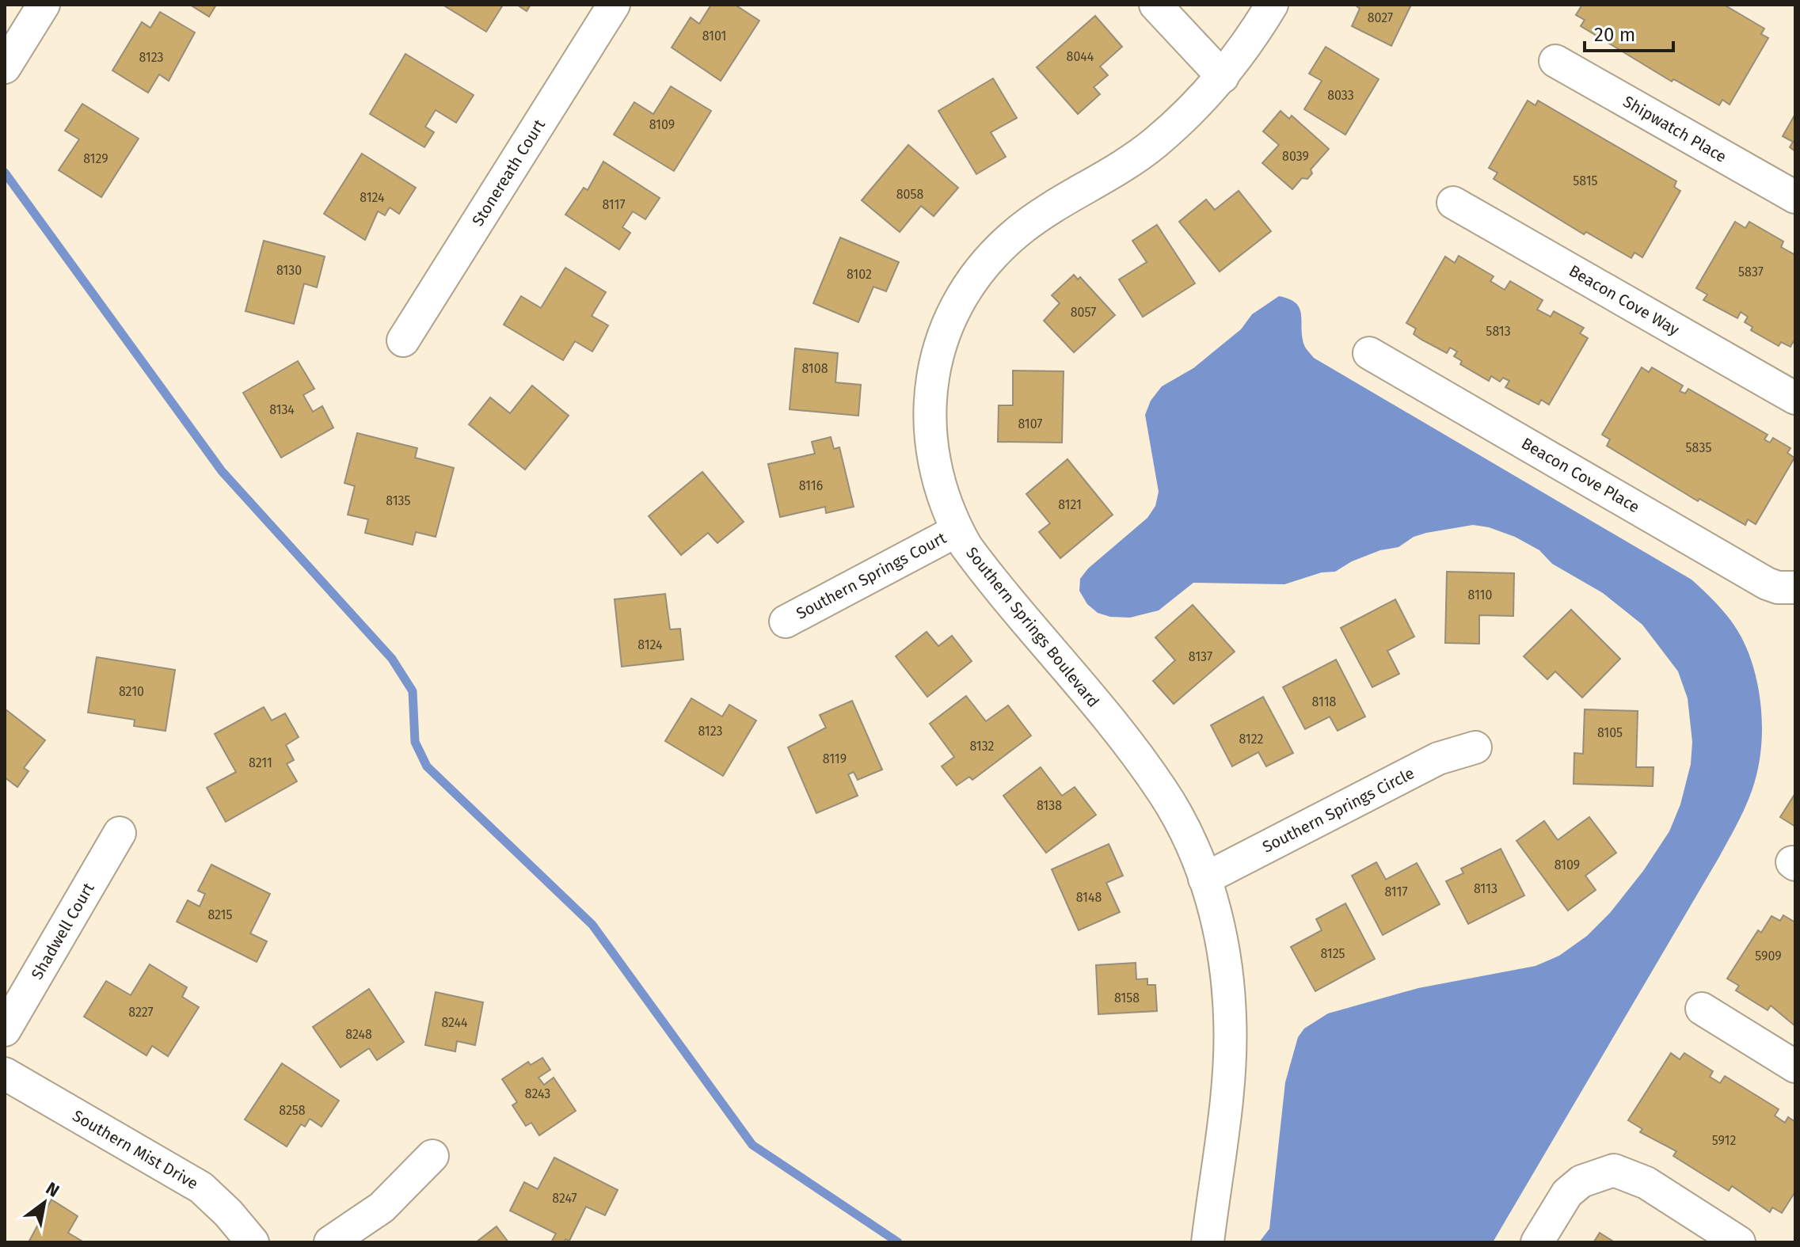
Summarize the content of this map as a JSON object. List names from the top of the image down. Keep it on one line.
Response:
{"streets":{"street":["Shipwatch Place","Stonereath Court","Beacon Cove Way","Beacon Cove Place","Southern Springs Court","Southern Springs Boulevard","Southern Springs Circle","Shadwell Court","Southern Mist Drive"]},"crossings":[["Southern Springs Court","Southern Springs Boulevard"],["Southern Springs Boulevard","Southern Springs Circle"]],"house_numbers":["8027","8101","8044","8123","8033","8109","8039","8129","5815","8058","8124","8117","8130","5837","8102","8057","5813","8108","8134","8107","5835","8116","8135","8121","8110","8124","8137","8210","8118","8123","8105","8122","8132","8119","8211","8138","8109","8113","8117","8148","8215","8125","5909","8158","8227","8244","8248","8243","8258","5912","8247"],"scale_bar":"20 m","north":"top right"}
